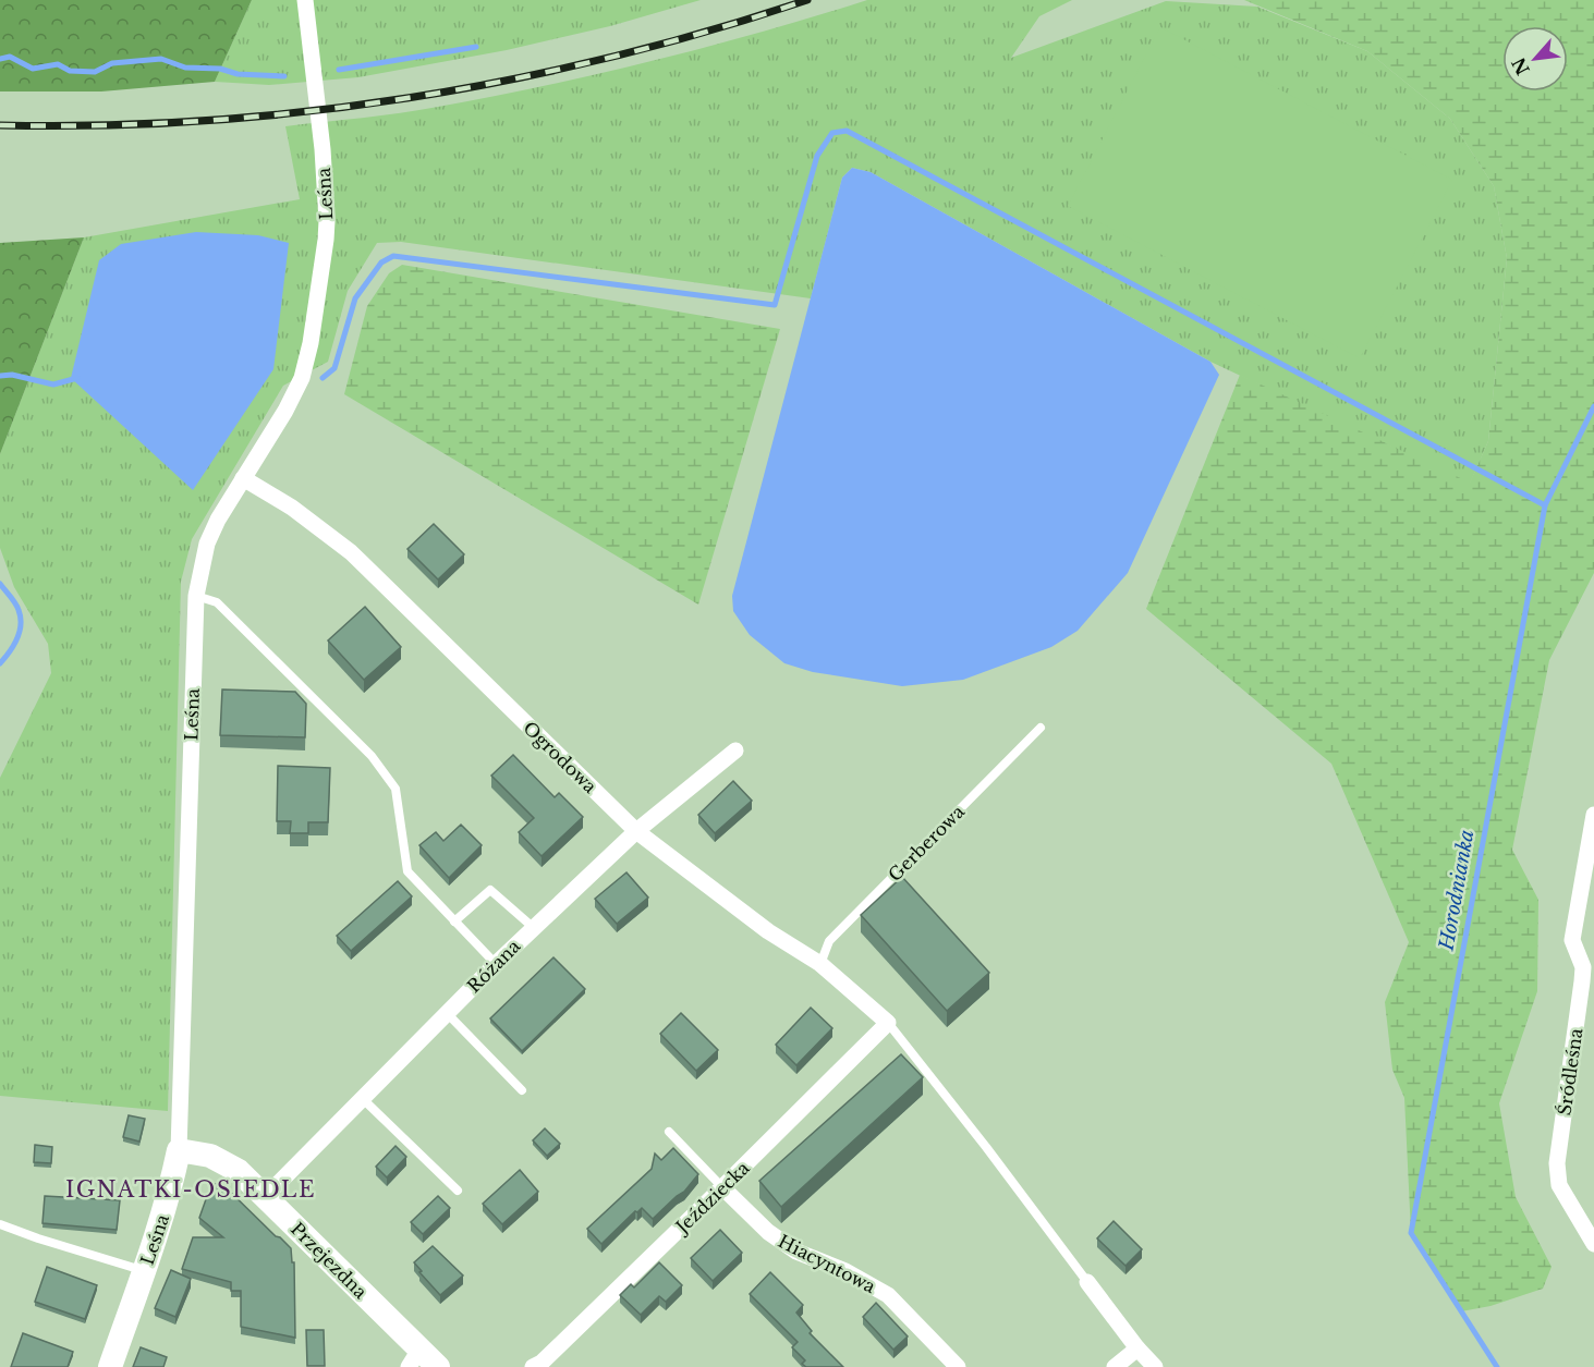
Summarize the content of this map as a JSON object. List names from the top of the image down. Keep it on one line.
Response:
{"streets":{"street":["Leśna","Ogrodowa","Różana","Śródleśna","Jeździecka","Przejezdna","Hiacyntowa"],"lane":["Gerberowa"]},"crossings":[["Leśna","Ogrodowa"],["Leśna","Przejezdna"],["Ogrodowa","Gerberowa"],["Ogrodowa","Różana"],["Ogrodowa","Jeździecka"],["Różana","Przejezdna"],["Jeździecka","Hiacyntowa"]],"districts":["IGNATKI-OSIEDLE"],"water":["Horodnianka"],"north":"bottom left"}
